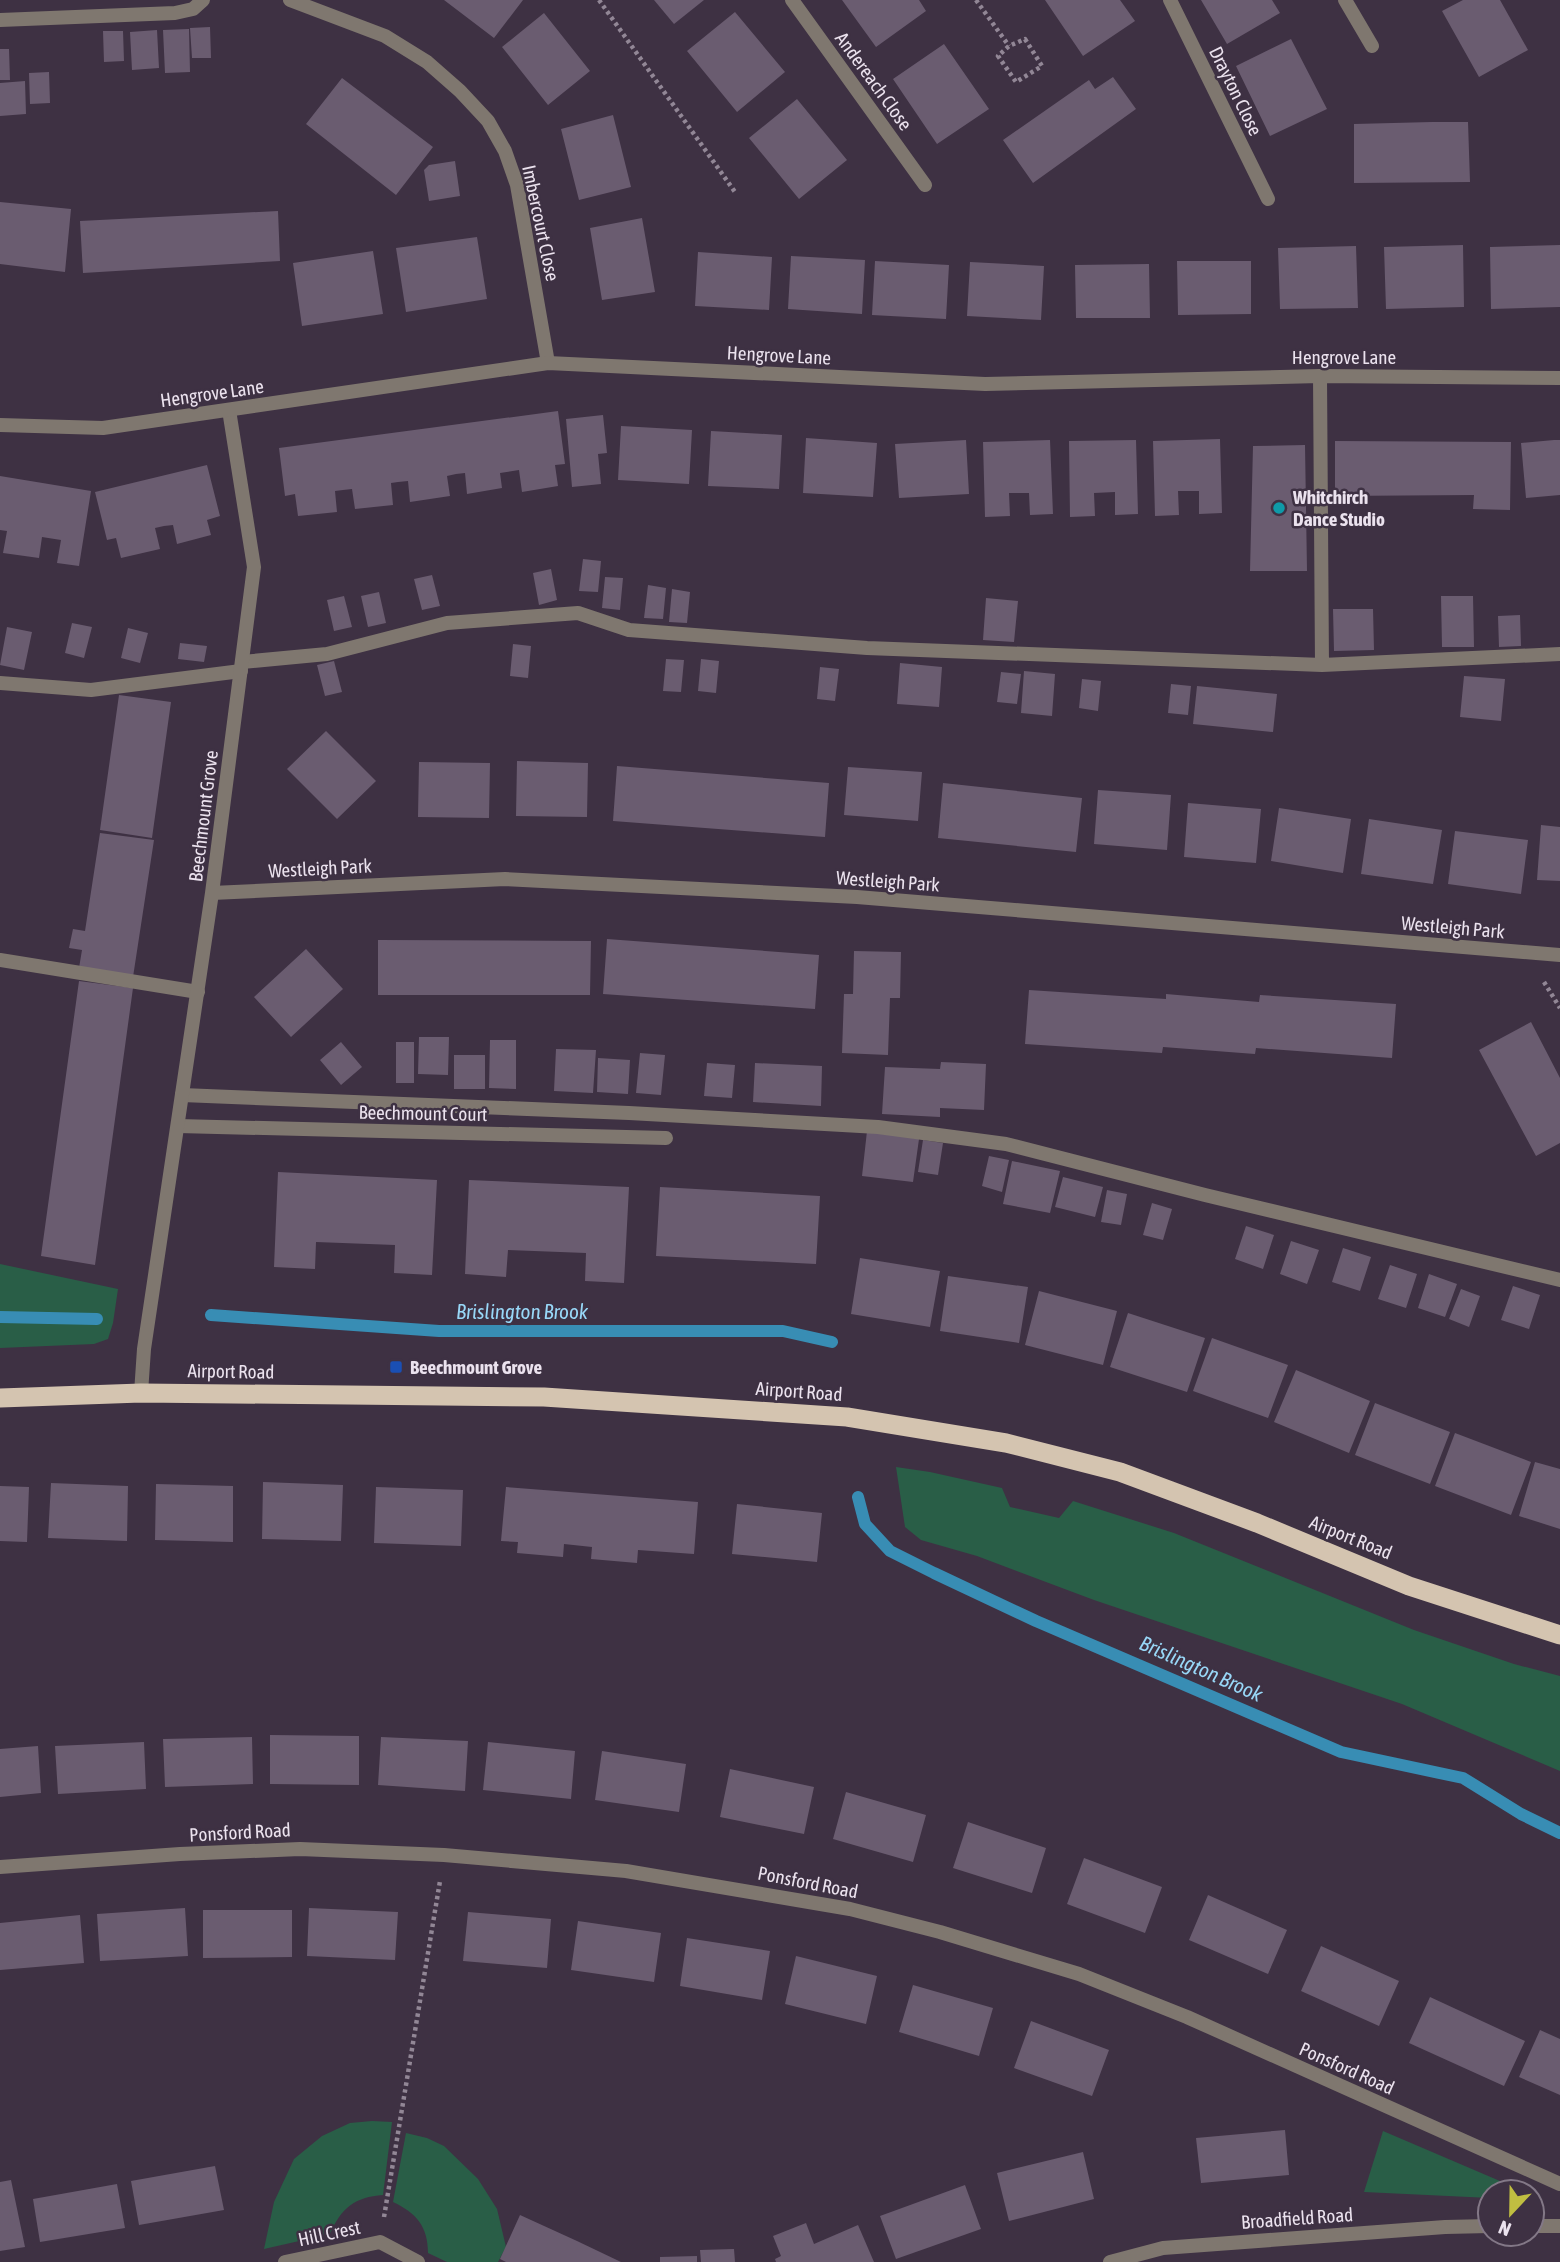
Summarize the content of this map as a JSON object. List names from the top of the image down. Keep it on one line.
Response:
{"streets":{"highway":["Airport Road"],"street":["Andereach Close","Drayton Close","Imbercourt Close","Hengrove Lane","Beechmount Grove","Westleigh Park","Beechmount Court","Ponsford Road","Broadfield Road","Hill Crest"]},"crossings":[["Imbercourt Close","Hengrove Lane"],["Hengrove Lane","Beechmount Grove"],["Beechmount Grove","Westleigh Park"],["Beechmount Grove","Beechmount Court"],["Beechmount Grove","Airport Road"]],"water":["Brislington Brook"],"places":{"other":["Whitchirch Dance Studio"],"transit":["Beechmount Grove"]},"north":"bottom"}
